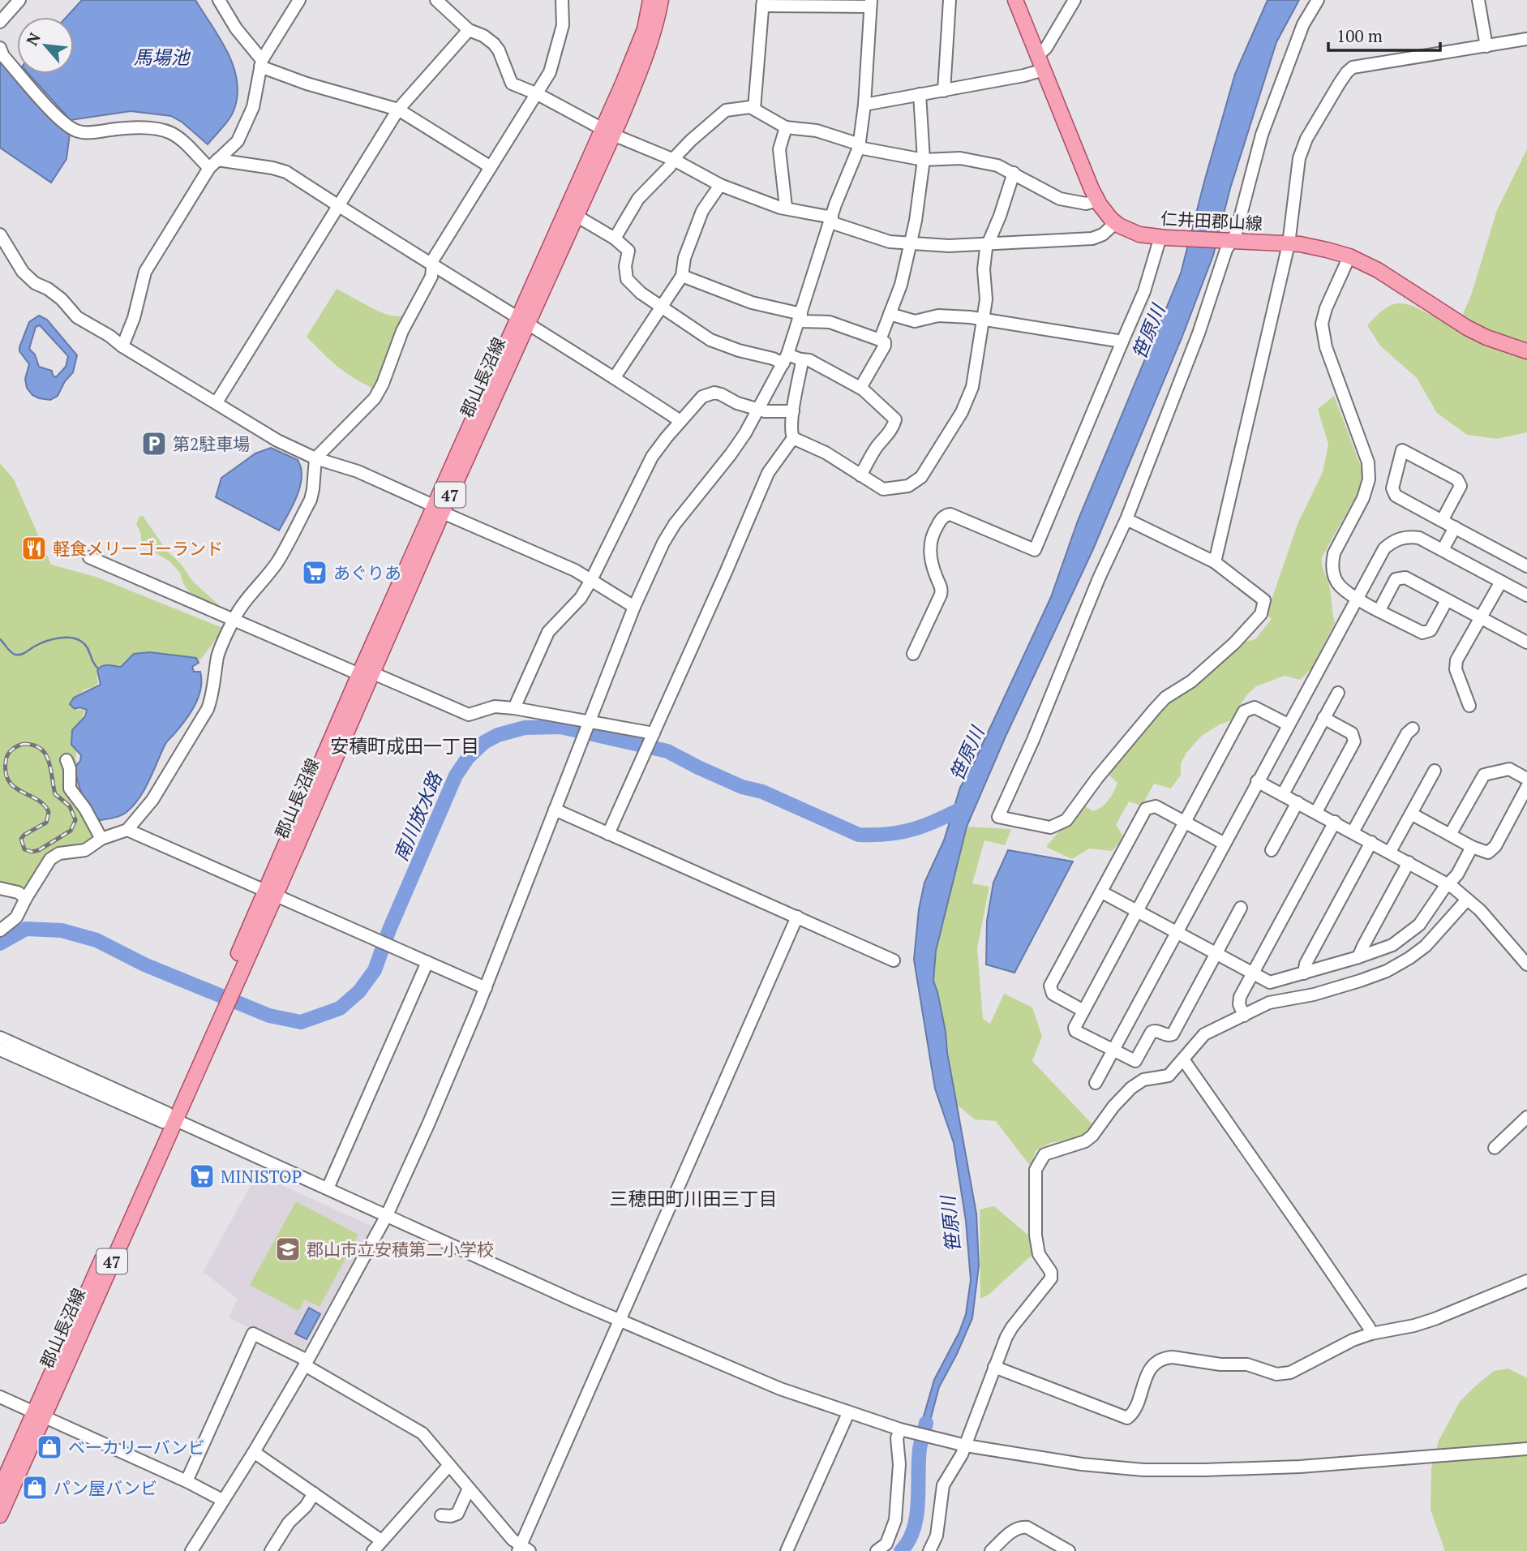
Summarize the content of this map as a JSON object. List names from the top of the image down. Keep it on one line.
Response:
{"streets":{"main road":["仁井田郡山線","郡山長沼線","47"]},"districts":["安積町成田一丁目","三穂田町川田三丁目"],"water":["馬場池","笹原川","南川放水路"],"places":{"parking":["第2駐車場"],"restaurant":["軽食メリーゴーランド"],"supermarket":["あぐりあ","MINISTOP"],"school or university":["郡山市立安積第二小学校"],"shop":["ベーカリーバンビ","パン屋バンビ"]},"scale_bar":"100 m","north":"top left"}
